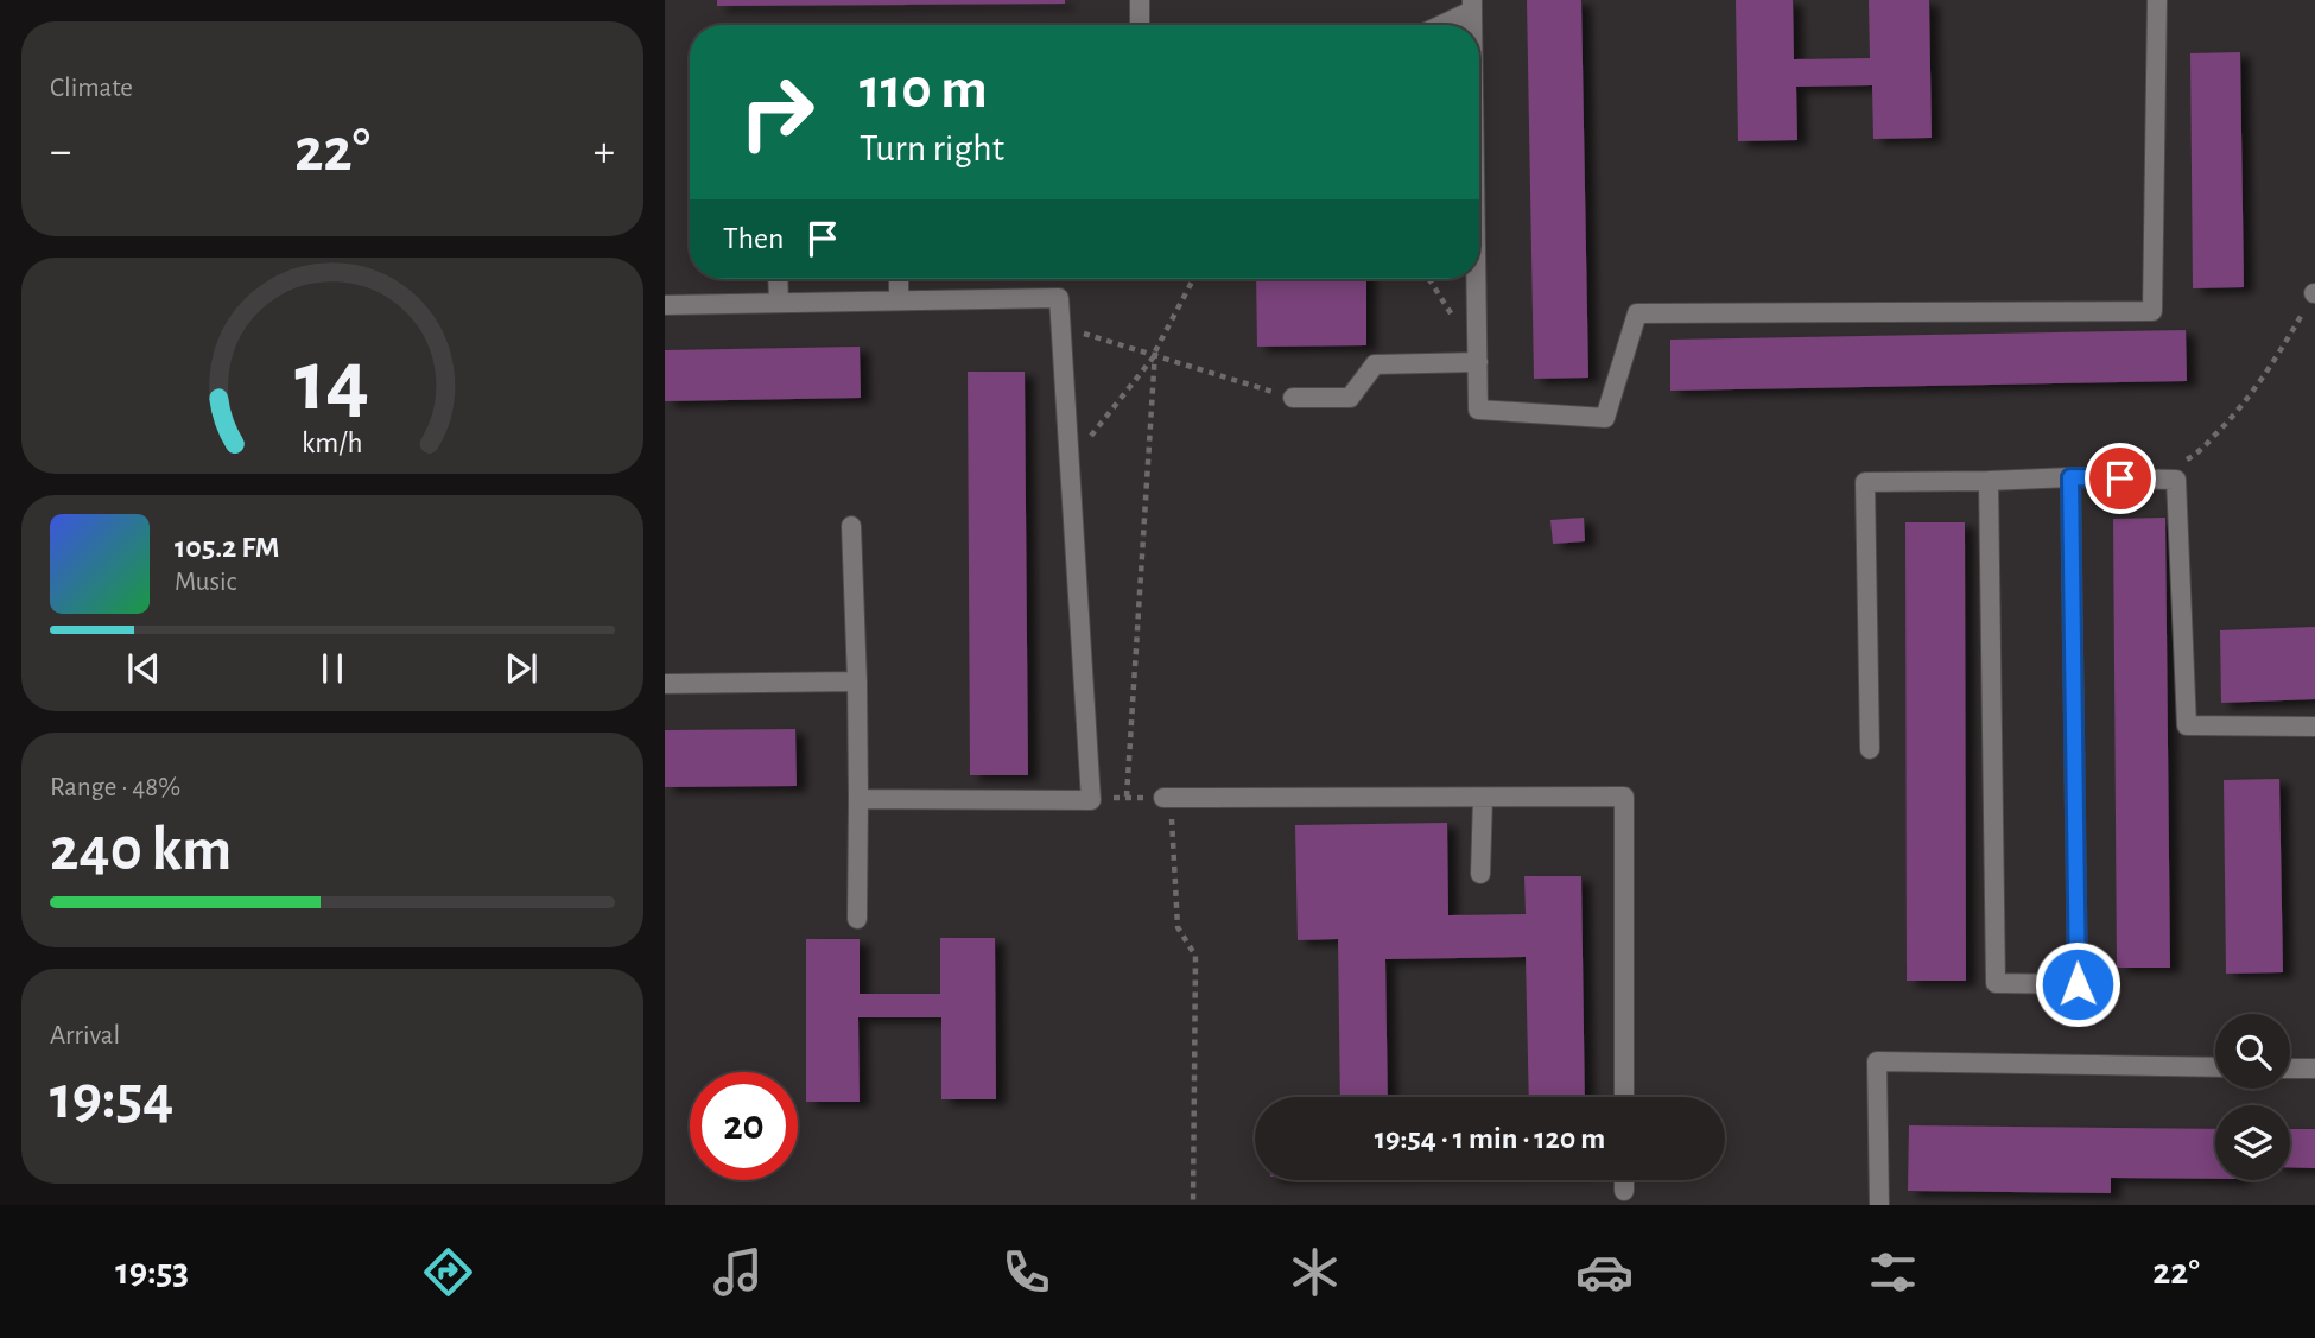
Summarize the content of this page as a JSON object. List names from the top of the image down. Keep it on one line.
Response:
{"page":{"tile":["Climate",["Range · 48%","240 km"],["Arrival","19:54"]],"turn":["110 m","Turn right"],"heat":["−","22°","+"],"then":"Then","song":["105.2 FM","Music"],"limit":"20","trip":"19:54 · 1 min · 120 m","tabs":["19:53","22°"],"gauge":["14","km/h"]}}
